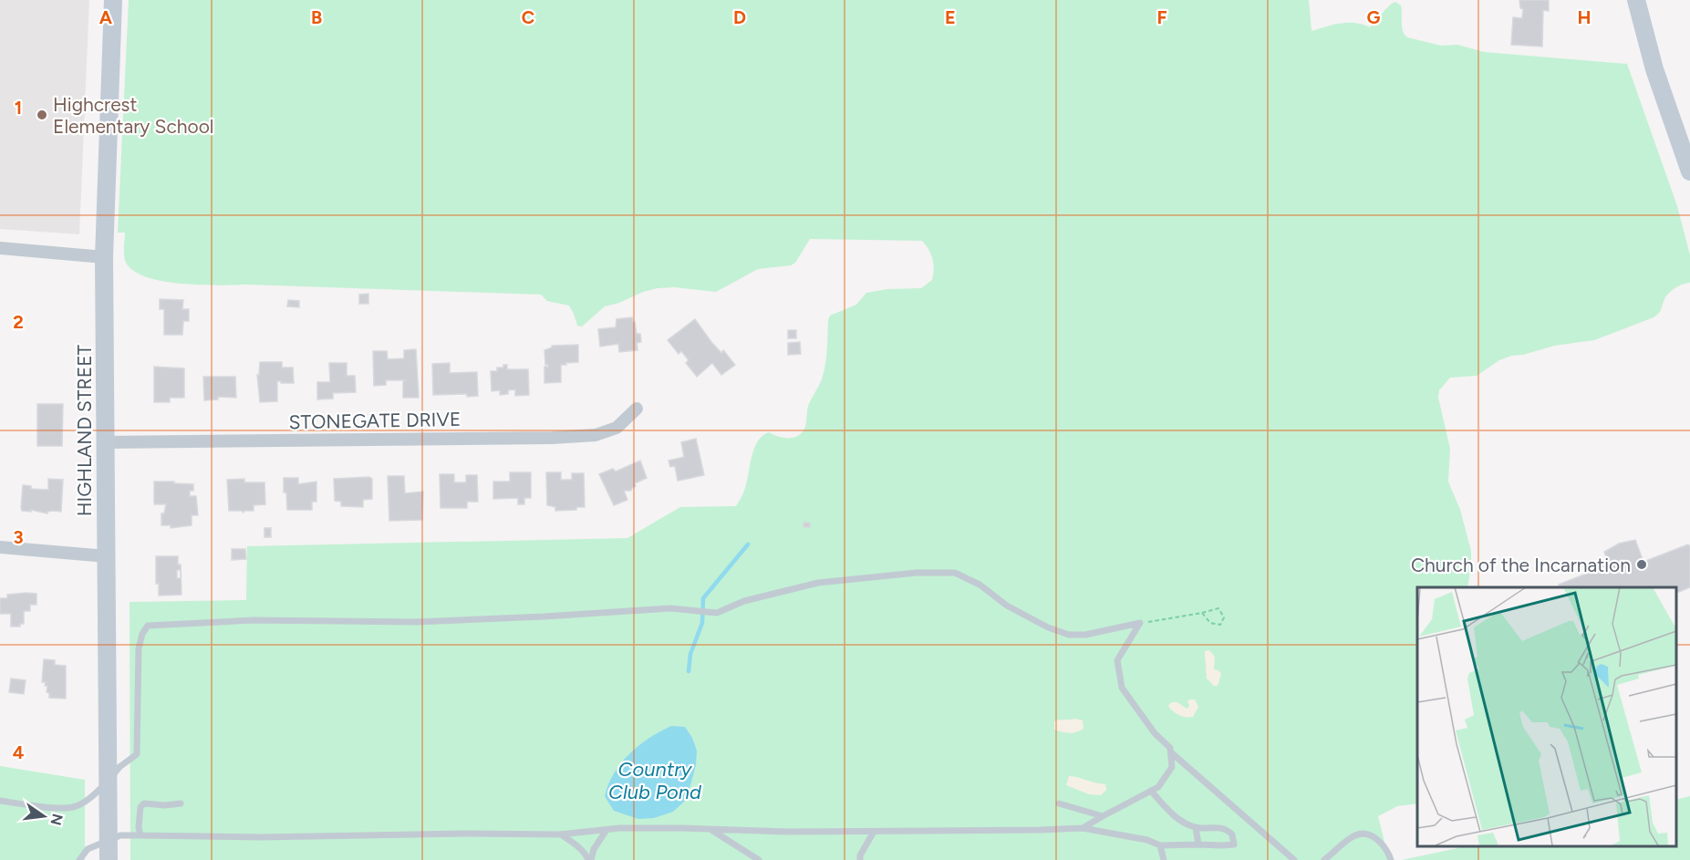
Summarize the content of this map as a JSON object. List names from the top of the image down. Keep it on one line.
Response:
{"streets":{"street":["STONEGATE DRIVE","HIGHLAND STREET"]},"crossings":[["STONEGATE DRIVE","HIGHLAND STREET"]],"water":["Country Club Pond"],"places":["Highcrest Elementary School","Church of the Incarnation"],"north":"right","grid":{"columns":["A","B","C","D","E","F","G","H"],"rows":["1","2","3","4"]}}
